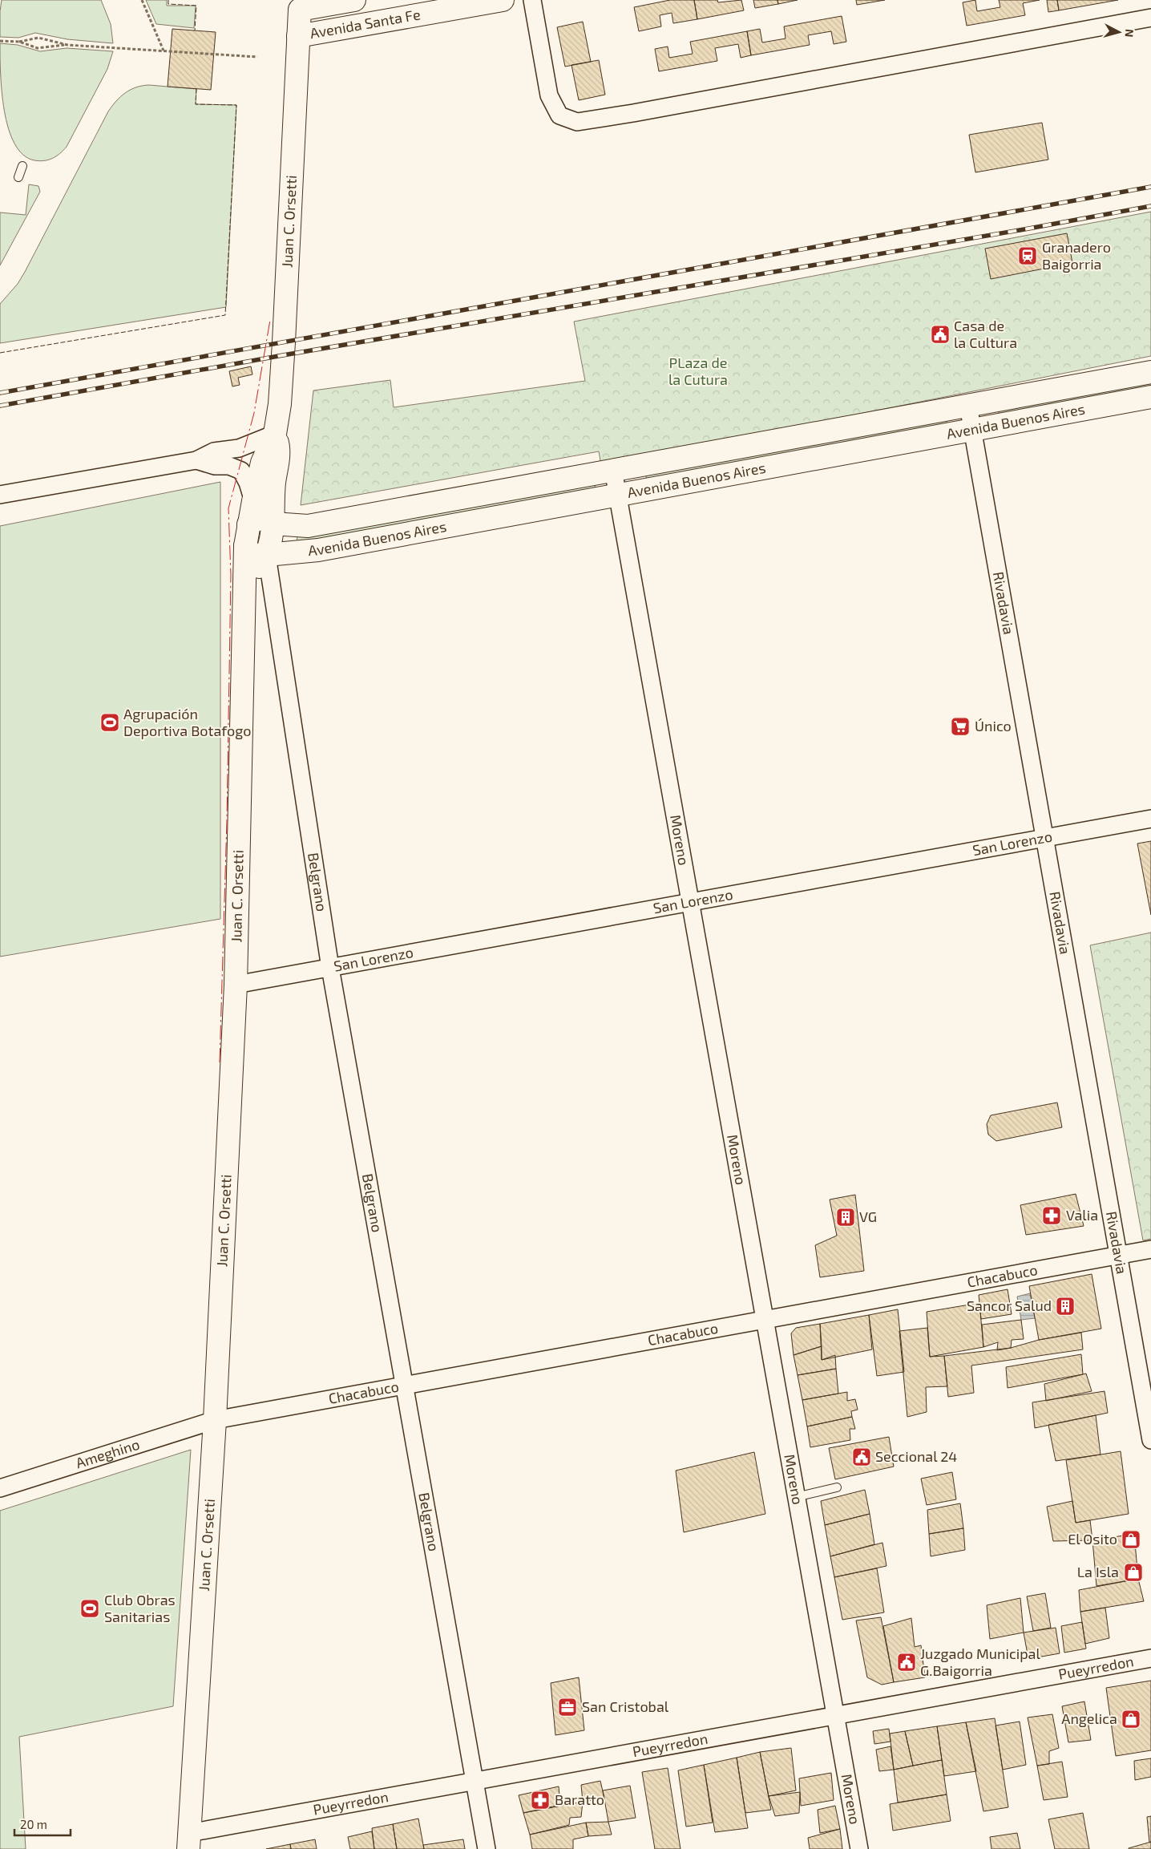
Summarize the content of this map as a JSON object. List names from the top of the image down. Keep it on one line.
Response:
{"streets":{"main road":["Avenida Santa Fe","Juan C. Orsetti","Avenida Buenos Aires"],"street":["Rivadavia","Moreno","San Lorenzo","Belgrano","Chacabuco","Ameghino","Pueyrredon"]},"crossings":[["Avenida Santa Fe","Juan C. Orsetti"],["Juan C. Orsetti","Avenida Buenos Aires"],["Juan C. Orsetti","San Lorenzo"],["Juan C. Orsetti","Belgrano"],["Juan C. Orsetti","Chacabuco"],["Juan C. Orsetti","Ameghino"],["Juan C. Orsetti","Pueyrredon"],["Avenida Buenos Aires","Rivadavia"],["Avenida Buenos Aires","Moreno"],["Avenida Buenos Aires","Belgrano"],["Rivadavia","San Lorenzo"],["Rivadavia","Chacabuco"],["Moreno","San Lorenzo"],["Moreno","Chacabuco"],["Moreno","Pueyrredon"],["San Lorenzo","Belgrano"],["Belgrano","Chacabuco"],["Belgrano","Pueyrredon"],["Chacabuco","Ameghino"]],"parks":["PLaza de la Cutura"],"places":{"station":["Granadero Baigorria"],"public building":["Casa de la Cultura","Seccional 24","Juzgado Municipal G.Baigorria"],"sports":["Agrupación Deportiva Botafogo","Club Obras Sanitarias"],"supermarket":["Único"],"pharmacy":["Valia","Baratto"],"building":["VG","Sancor Salud"],"shop":["El Osito","La Isla","Angelica"],"office":["San Cristobal"]},"scale_bar":"20 m","north":"right"}
